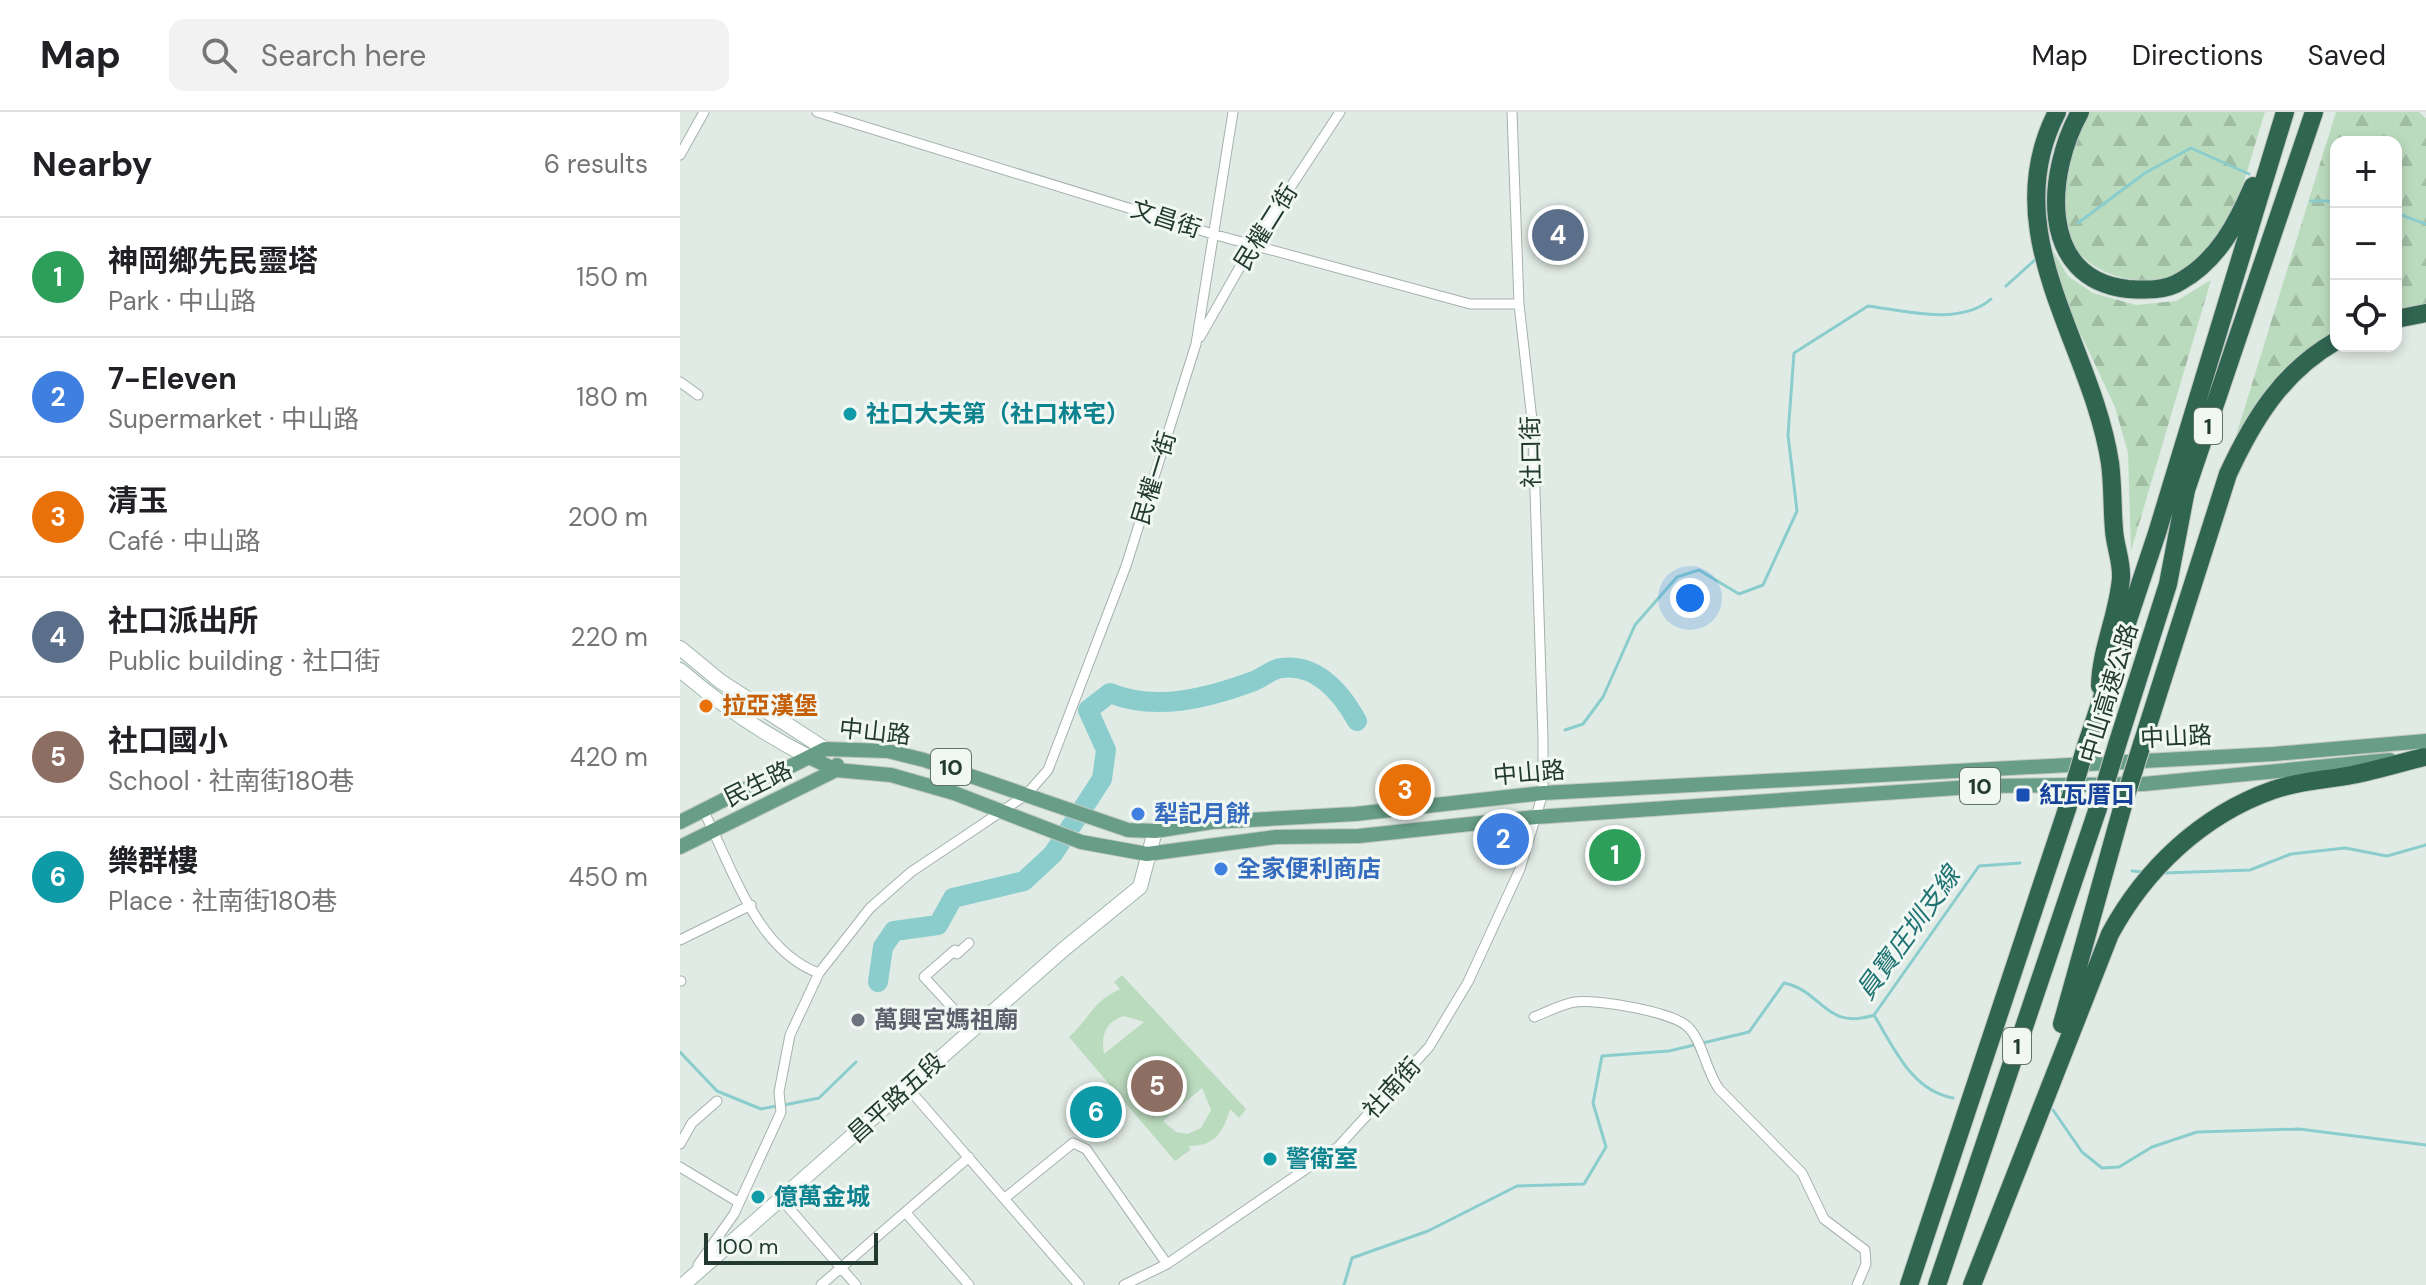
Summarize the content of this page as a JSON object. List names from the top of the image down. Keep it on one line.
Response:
{"streets":{"highway":["1","中山高速公路"],"main road":["中山路","10","民生路"],"street":["文昌街","民權二街","社口街","民權一街","社南街","昌平路五段"]},"crossings":[["文昌街","民權二街"],["文昌街","社口街"],["文昌街","民權一街"],["民權二街","民權一街"],["社口街","中山路"],["社口街","社南街"],["民權一街","中山路"],["民權一街","昌平路五段"],["中山路","民生路"],["中山路","社南街"],["中山路","昌平路五段"]],"water":["員寶庄圳支線"],"places":{"other":["社口大夫第（社口林宅）","拉亞漢堡","犁記月餅","全家便利商店","萬興宮媽祖廟","警衛室","億萬金城"],"transit":["紅瓦厝口"]},"scale_bar":"100 m","page":{"header":"Map","search":"Search here","nav":["Map","Directions","Saved"],"heading":["Nearby","6 results"],"map_buttons":["+","−"],"pins":["4","3","2","1","5","6"],"list":[{"mark":"1","name":"神岡鄉先民靈塔","note":"Park · 中山路","value":"150 m"},{"mark":"2","name":"7-Eleven","note":"Supermarket · 中山路","value":"180 m"},{"mark":"3","name":"清玉","note":"Café · 中山路","value":"200 m"},{"mark":"4","name":"社口派出所","note":"Public building · 社口街","value":"220 m"},{"mark":"5","name":"社口國小","note":"School · 社南街180巷","value":"420 m"},{"mark":"6","name":"樂群樓","note":"Place · 社南街180巷","value":"450 m"}],"scale":"100 m"}}
